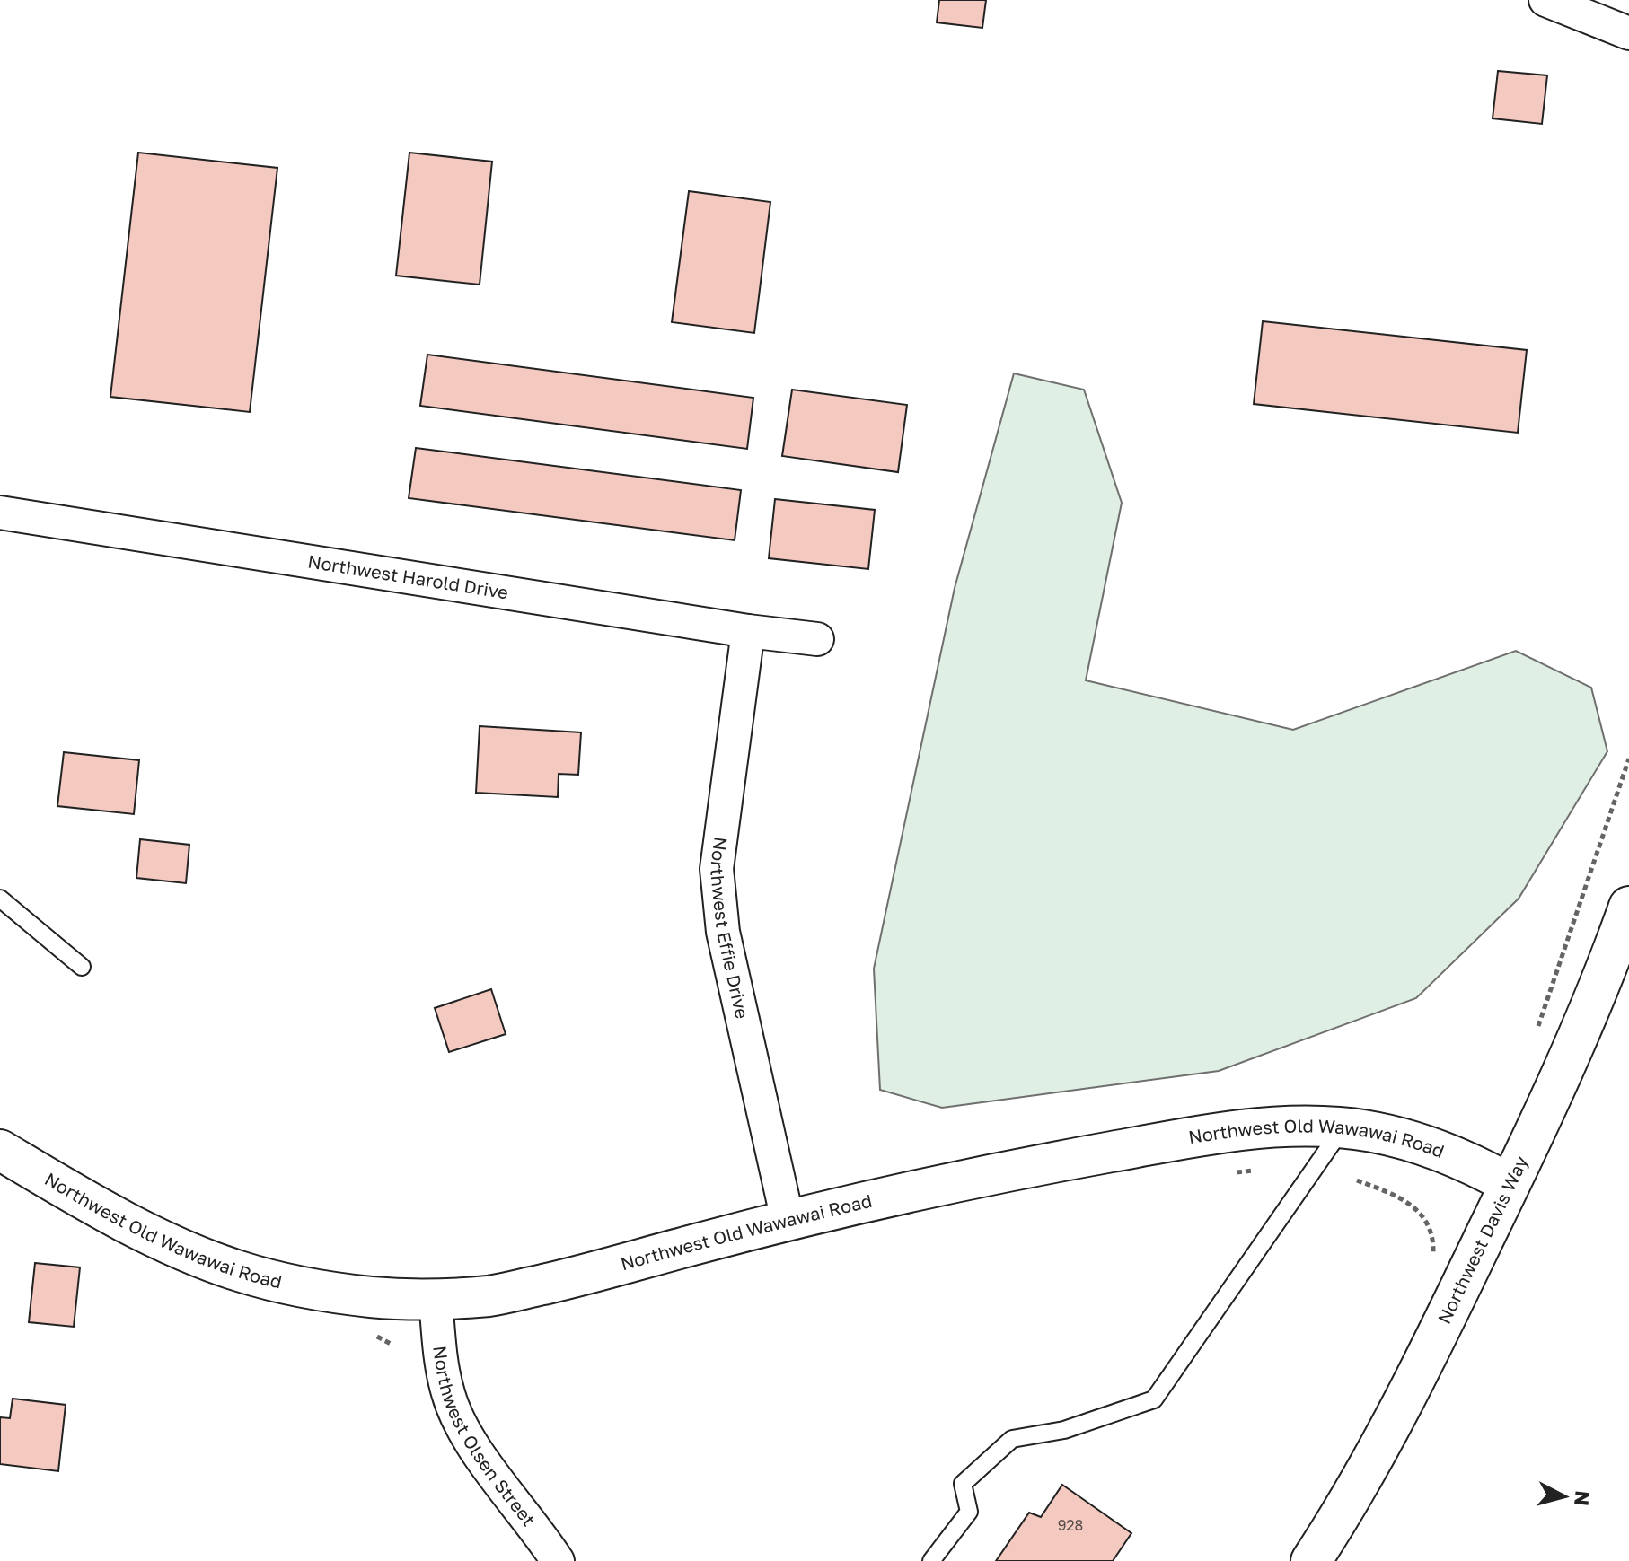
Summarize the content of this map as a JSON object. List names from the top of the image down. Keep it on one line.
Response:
{"streets":{"main road":["Northwest Old Wawawai Road","Northwest Davis Way"],"street":["Northwest Harold Drive","Northwest Effie Drive","Northwest Olsen Street"]},"crossings":[["Northwest Harold Drive","Northwest Effie Drive"],["Northwest Effie Drive","Northwest Old Wawawai Road"],["Northwest Old Wawawai Road","Northwest Davis Way"],["Northwest Old Wawawai Road","Northwest Olsen Street"]],"house_numbers":["928"],"north":"right"}
